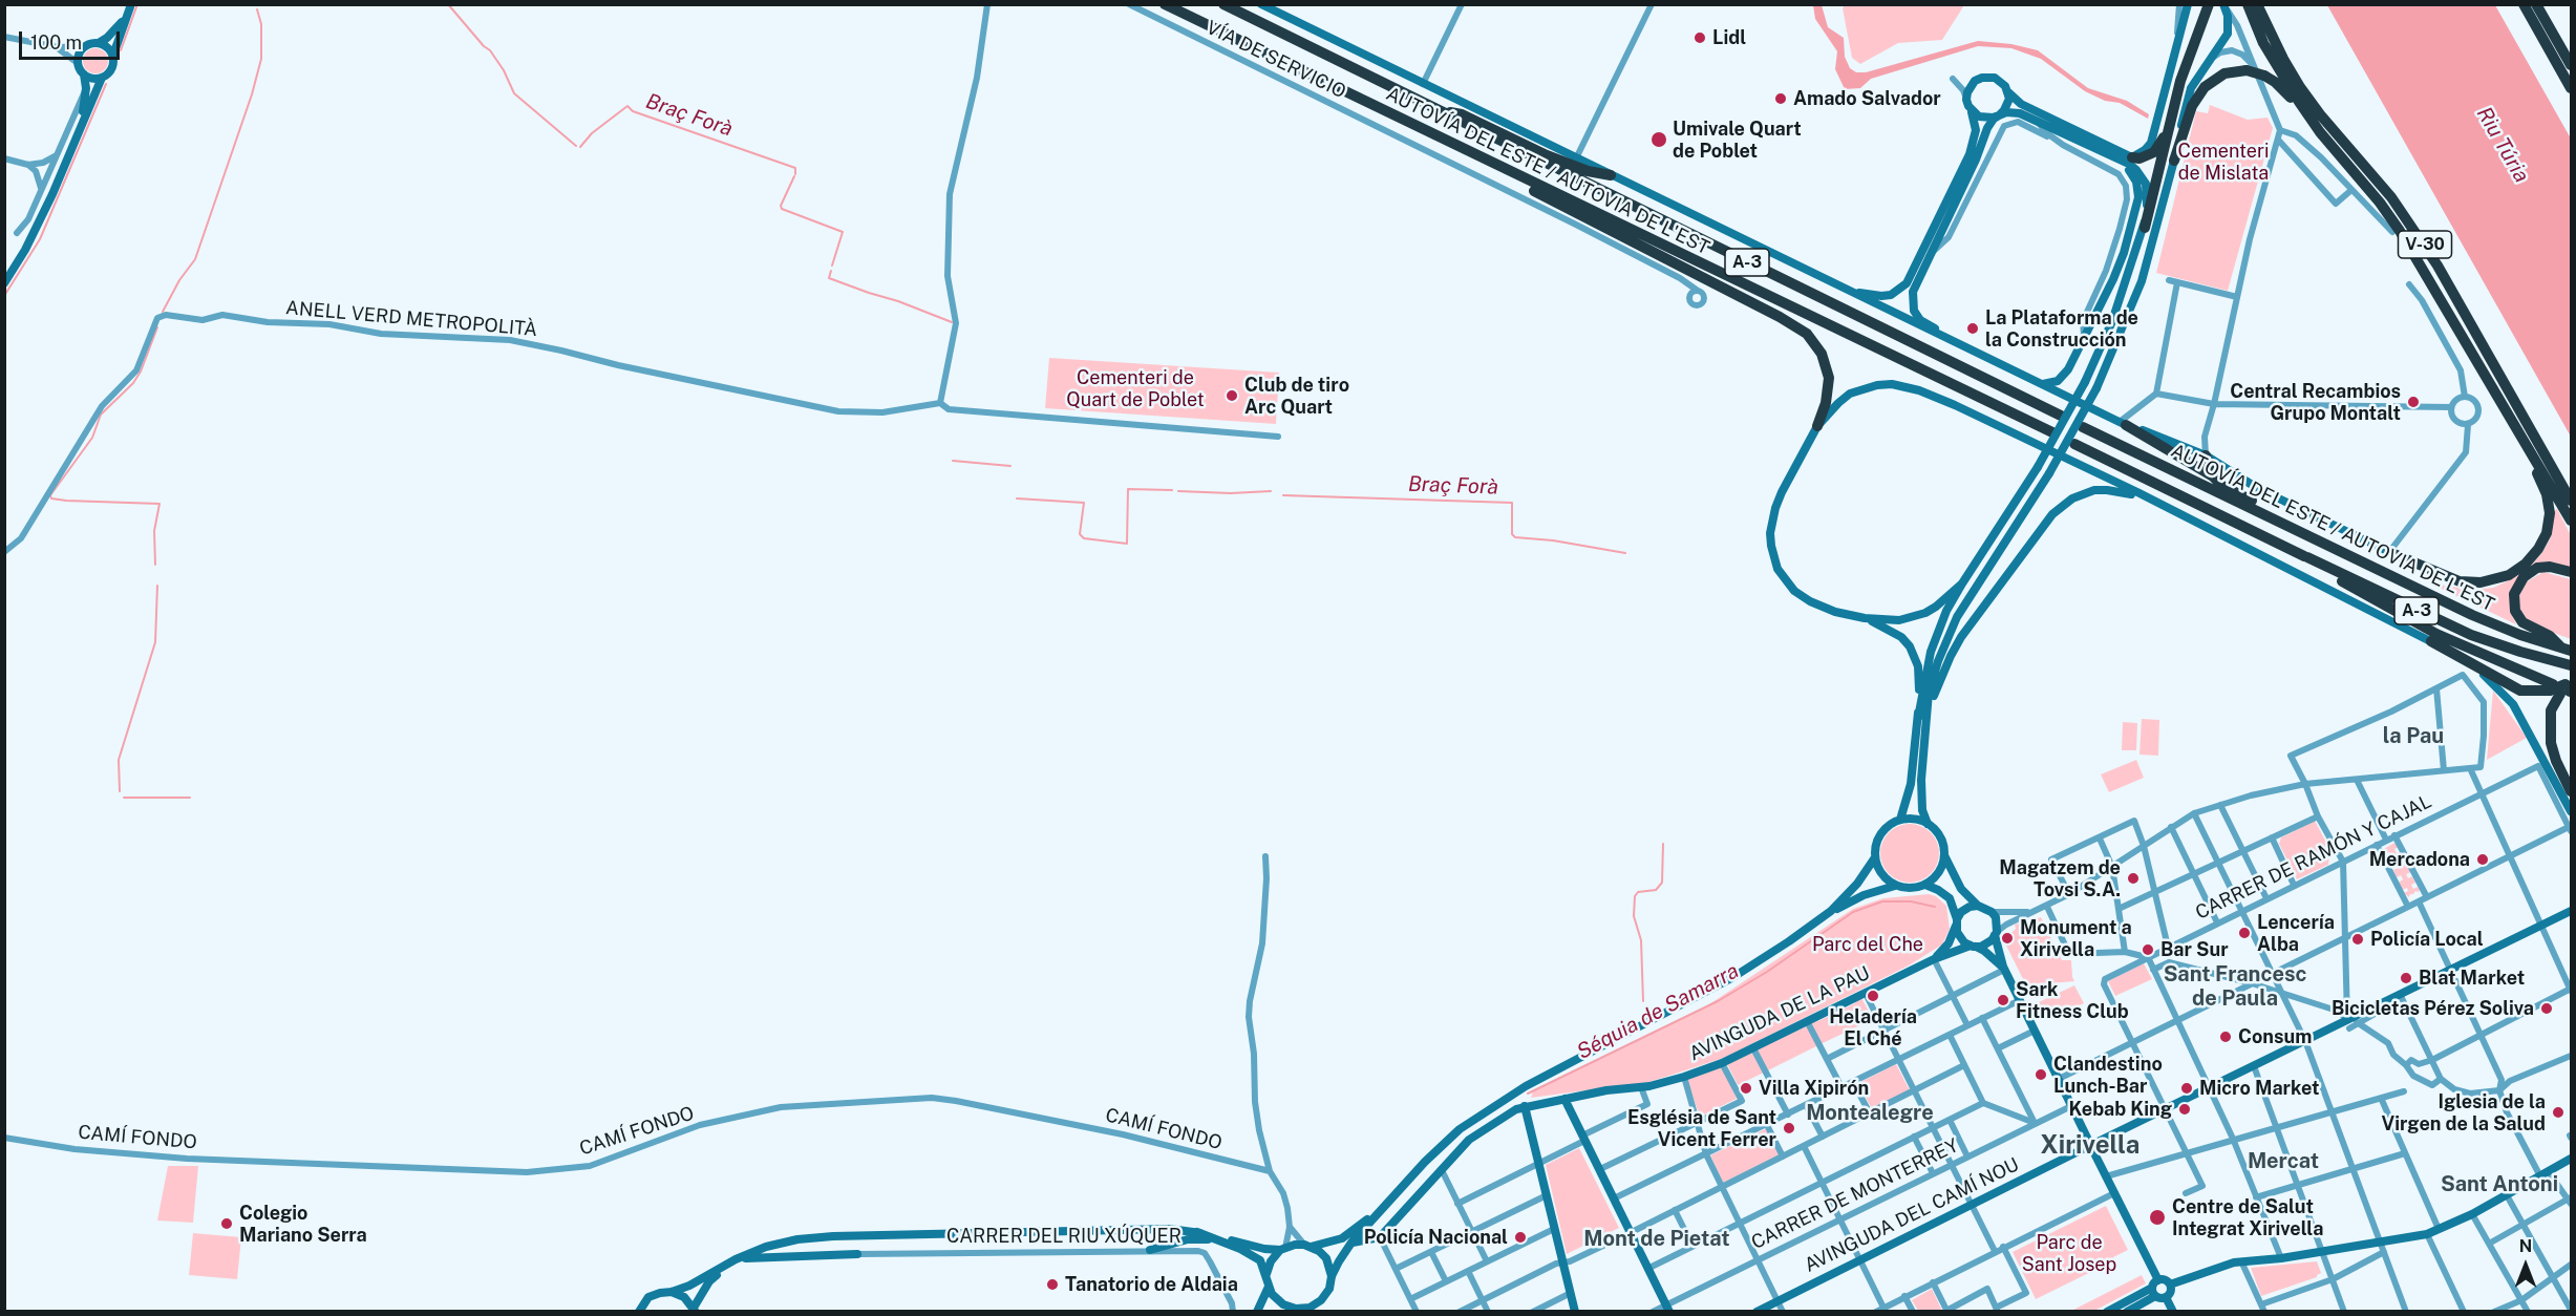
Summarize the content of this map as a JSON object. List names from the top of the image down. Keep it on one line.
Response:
{"streets":{"highway":["AUTOVÍA DEL ESTE / AUTOVIA DE L'EST","V-30","A-3"],"street":["VÍA DE SERVICIO","ANELL VERD METROPOLITÀ","CARRER DE RAMÓN Y CAJAL","AVINGUDA DE LA PAU","CAMÍ FONDO","CARRER DE MONTERREY","AVINGUDA DEL CAMÍ NOU","CARRER DEL RIU XÚQUER"]},"districts":["la Pau","Sant Francesc de Paula","Montealegre","Xirivella","Mercat","Sant Antoni","Mont de Pietat"],"water":["Braç Forà","Riu Túria","Séquia de Samarra"],"parks":["Cementeri de Mislata","Cementeri de Quart de Poblet","Parc del Che","Parc de Sant Josep"],"places":["Lidl","Amado Salvador","Umivale Quart de Poblet","La Plataforma de la Construcción","Club de tiro Arc Quart","Central Recambios Grupo Montalt","Mercadona","Magatzem de Tovsi S.A.","Lencería Alba","Monument a Xirivella","Policía Local","Bar Sur","Blat Market","Heladería El Ché","Sark Fitness Club","Bicicletas Pérez Soliva","Consum","Clandestino Lunch-Bar","Villa Xipirón","Micro Market","Kebab King","Iglesia de la Virgen de la Salud","Església de Sant Vicent Ferrer","Centre de Salut Integrat Xirivella","Colegio Mariano Serra","Policía Nacional","Tanatorio de Aldaia"],"scale_bar":"100 m","north":"top"}
